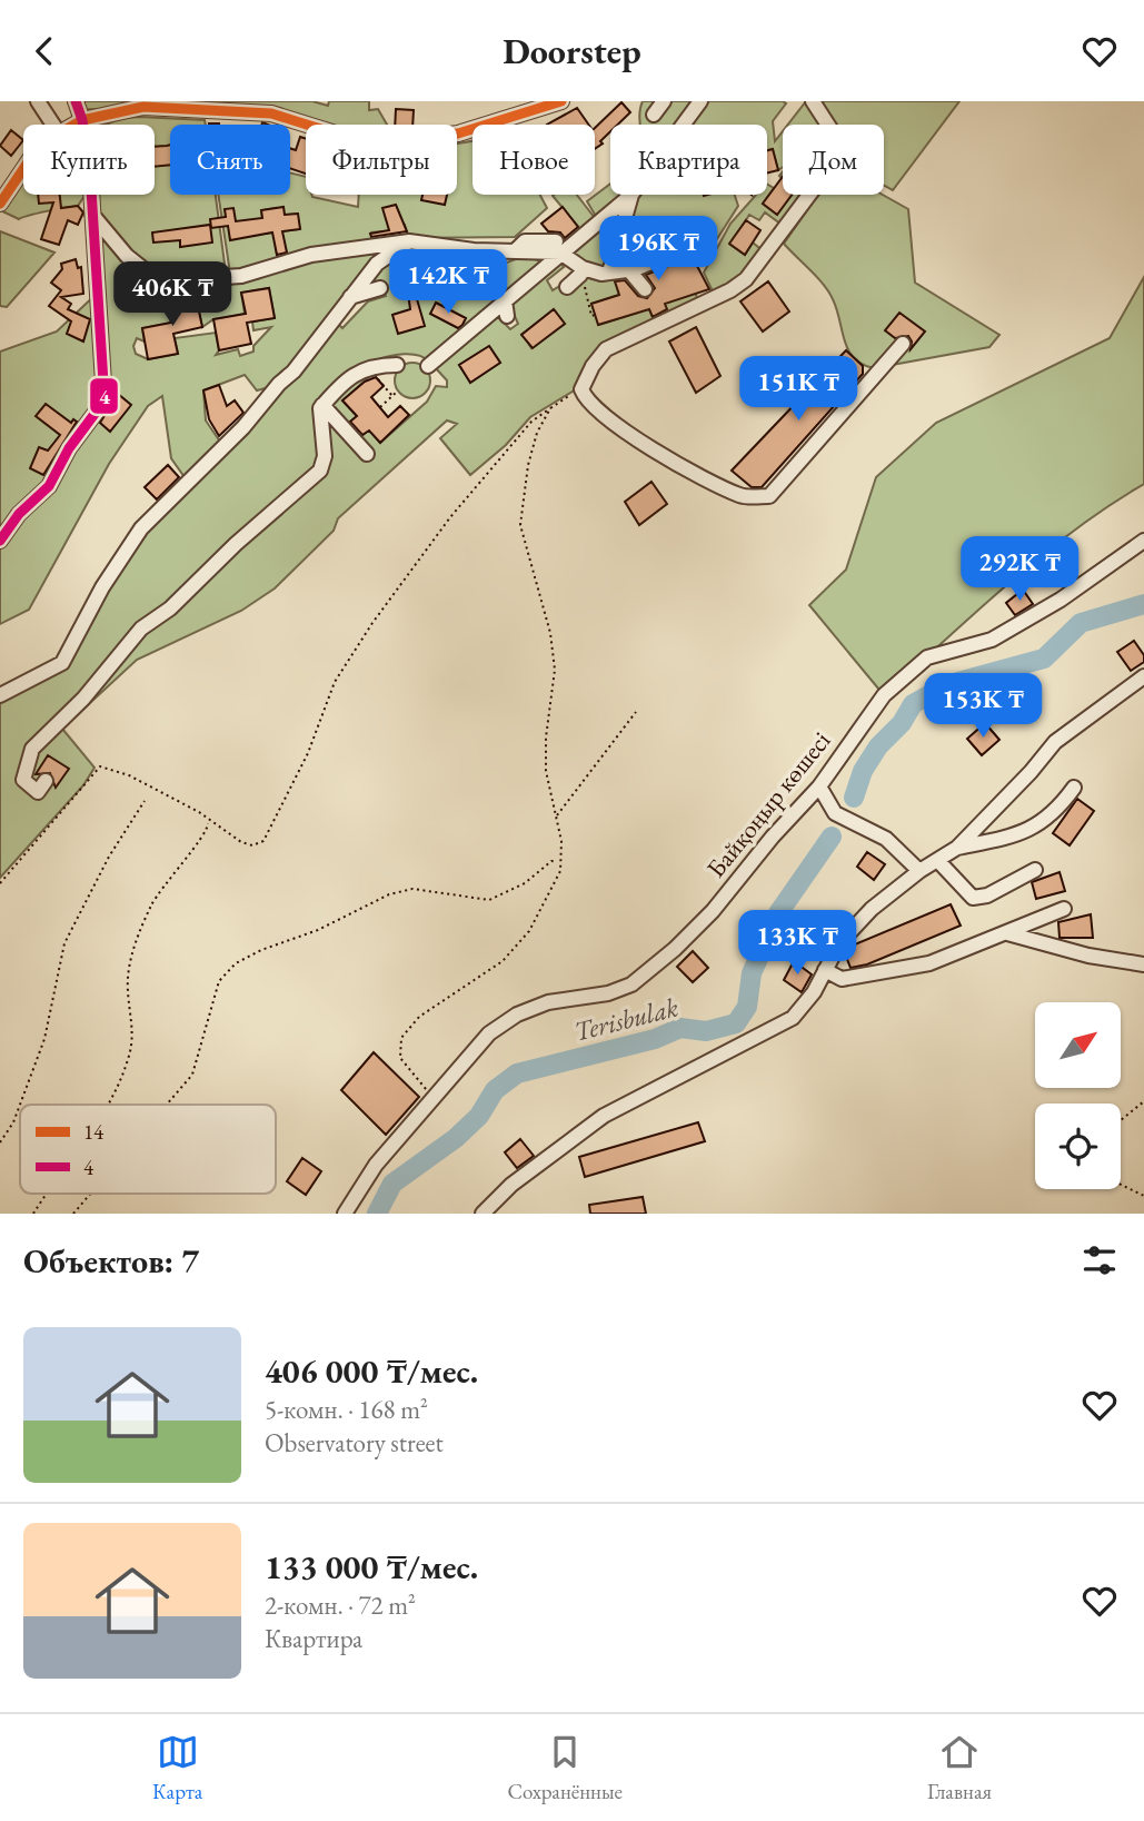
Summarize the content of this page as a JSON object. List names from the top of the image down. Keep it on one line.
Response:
{"streets":{"street":["Байқоңыр көшесі"]},"water":["Terisbulak"],"lines":["transit line 14","transit line 4"],"legend":["14","4"],"north":"top right","page":{"header":"Doorstep","chip":["Купить","Снять","Фильтры","Новое","Квартира","Дом"],"price":["196K ₸","142K ₸","406K ₸","151K ₸","292K ₸","153K ₸","133K ₸"],"heading":"Объектов: 7","list":[{"name":"406 000 ₸/мес.","note":"5-комн. · 168 m² · Observatory street"},{"name":"133 000 ₸/мес.","note":"2-комн. · 72 m² · Квартира"}],"tabs":["Карта","Сохранённые","Главная"]}}
